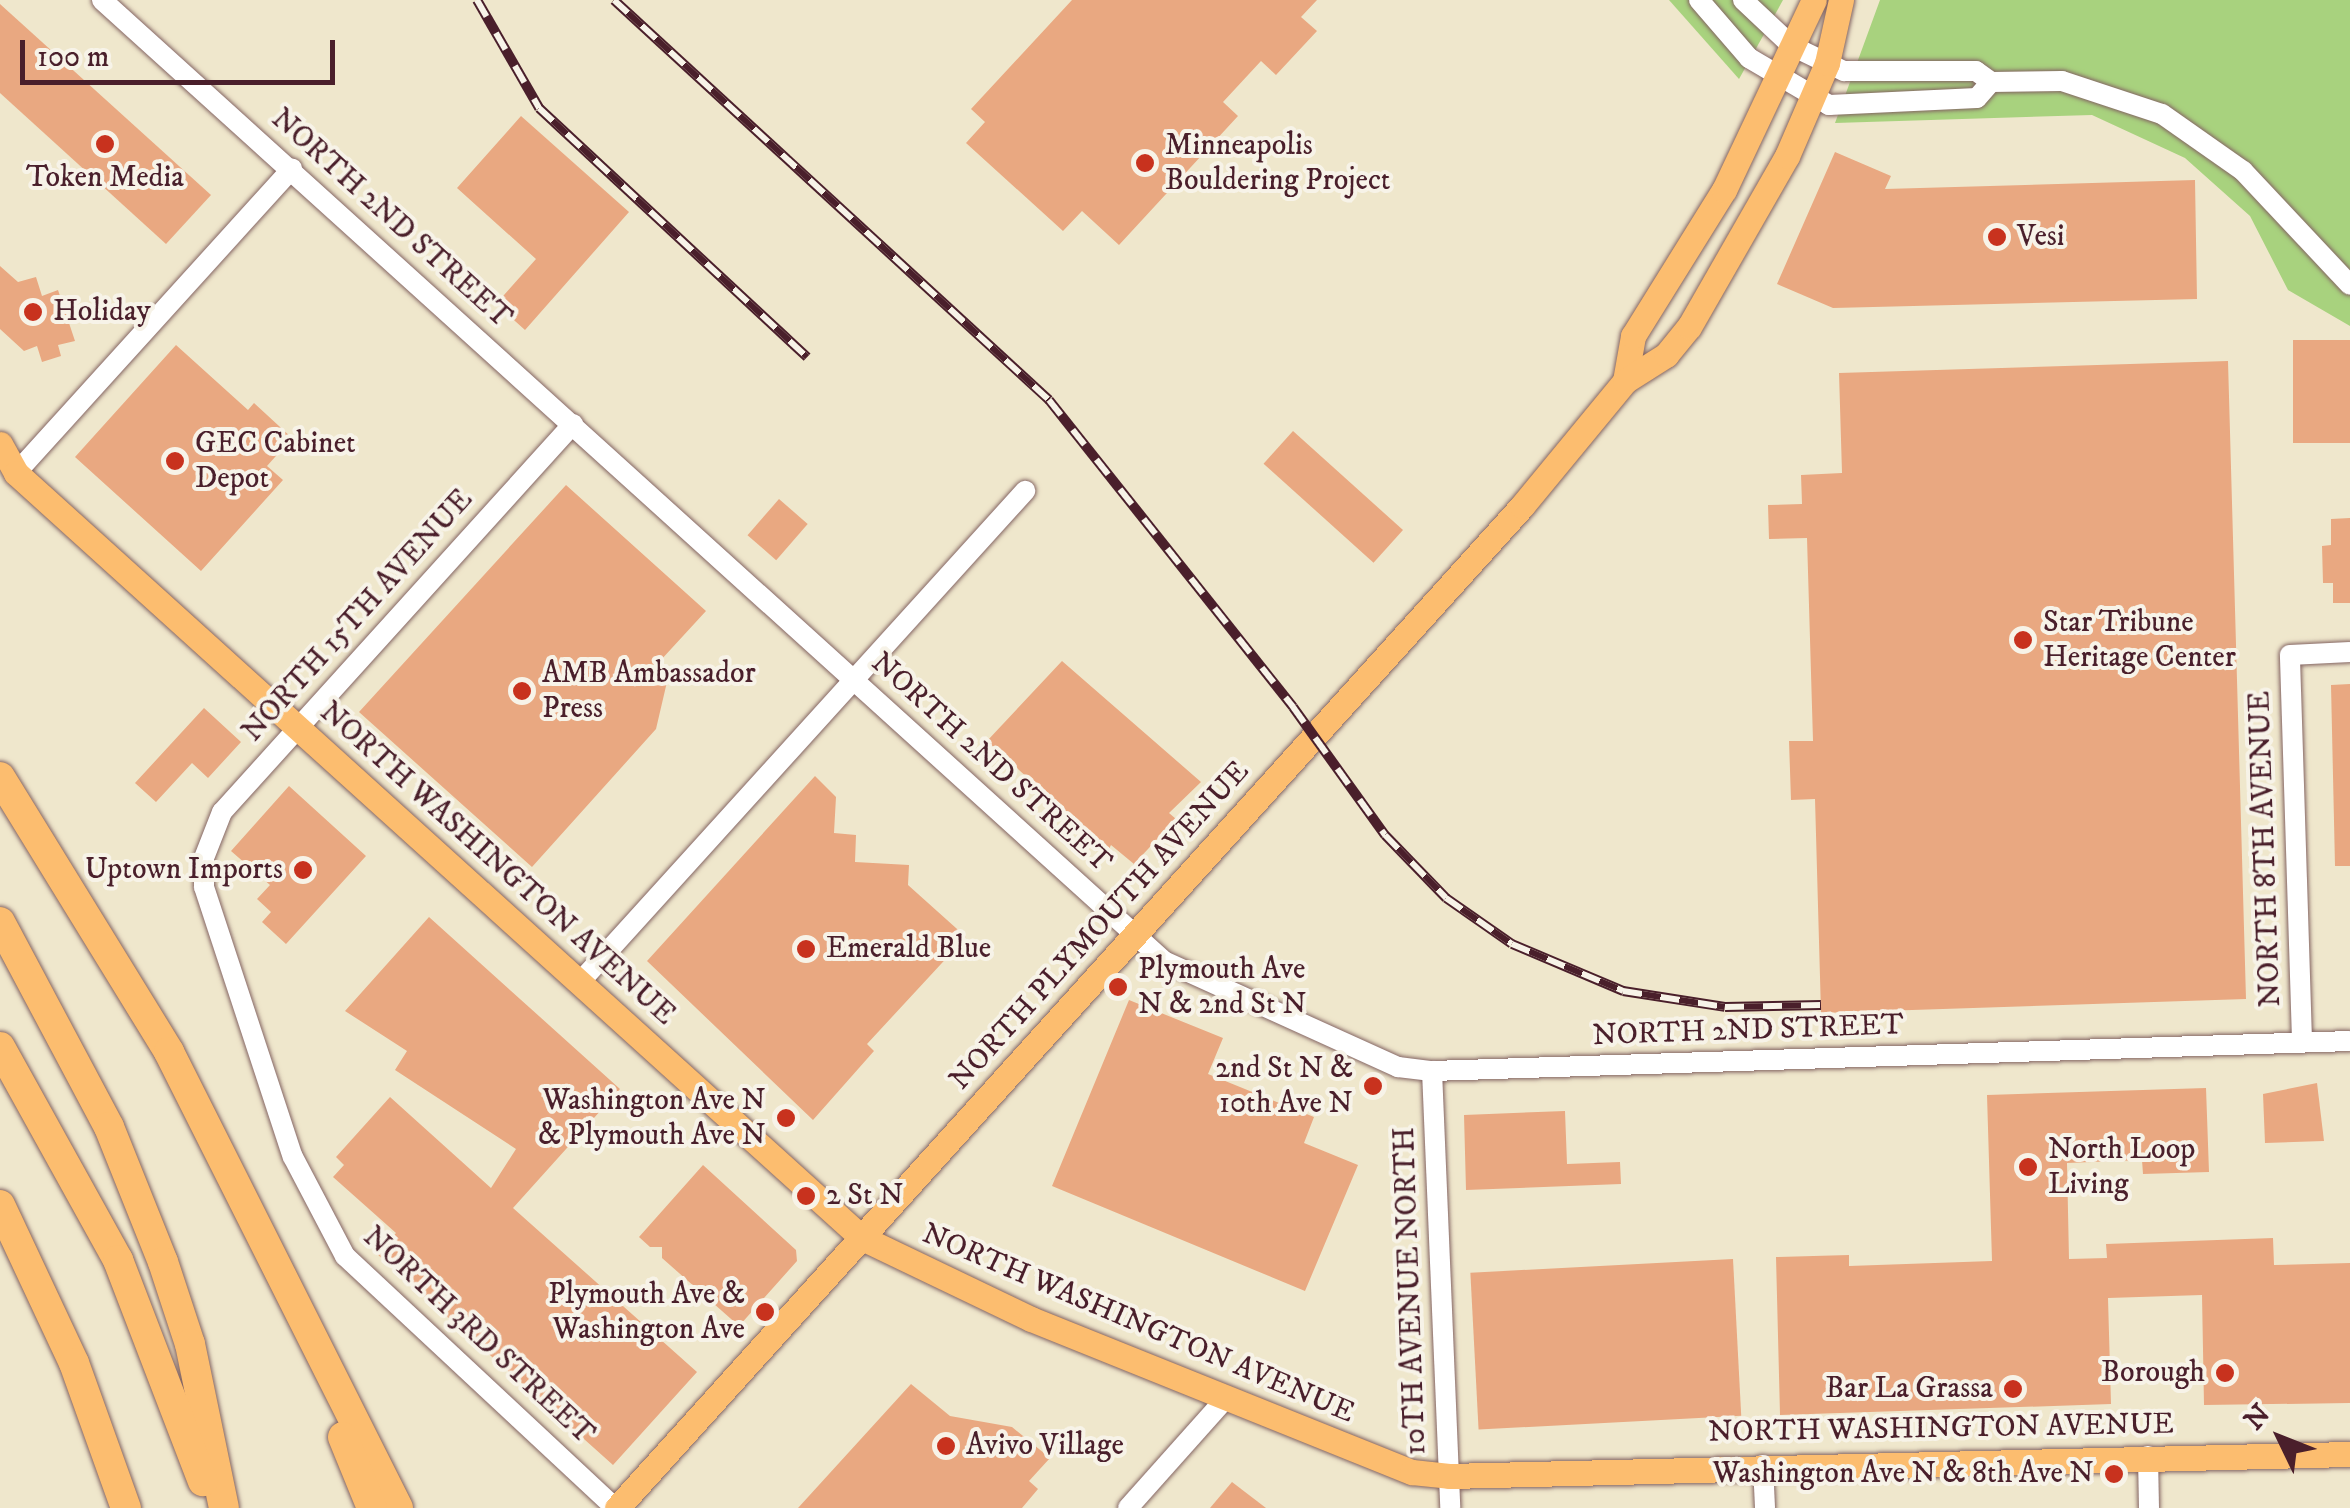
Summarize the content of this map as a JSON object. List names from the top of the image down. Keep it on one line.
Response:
{"streets":{"main road":["NORTH WASHINGTON AVENUE","NORTH PLYMOUTH AVENUE"],"street":["NORTH 2ND STREET","NORTH 15TH AVENUE","NORTH 8TH AVENUE","10TH AVENUE NORTH","NORTH 3RD STREET"]},"crossings":[["NORTH 2ND STREET","NORTH 15TH AVENUE"],["NORTH 2ND STREET","NORTH 8TH AVENUE"],["NORTH 2ND STREET","NORTH PLYMOUTH AVENUE"],["NORTH 2ND STREET","10TH AVENUE NORTH"],["NORTH 15TH AVENUE","NORTH WASHINGTON AVENUE"],["NORTH 15TH AVENUE","NORTH 3RD STREET"],["NORTH WASHINGTON AVENUE","NORTH PLYMOUTH AVENUE"],["NORTH WASHINGTON AVENUE","10TH AVENUE NORTH"],["NORTH PLYMOUTH AVENUE","NORTH 3RD STREET"]],"places":["Token Media","Minneapolis Bouldering Project","Vesi","Holiday","GEC Cabinet Depot","Star Tribune Heritage Center","AMB Ambassador Press","Uptown Imports","Emerald Blue","Plymouth Ave N & 2nd St N","2nd St N & 10th Ave N","Washington Ave N & Plymouth Ave N","North Loop Living","2 St N","Plymouth Ave & Washington Ave","Borough","Bar La Grassa","Avivo Village","Washington Ave N & 8th Ave N"],"scale_bar":"100 m","north":"top left"}
